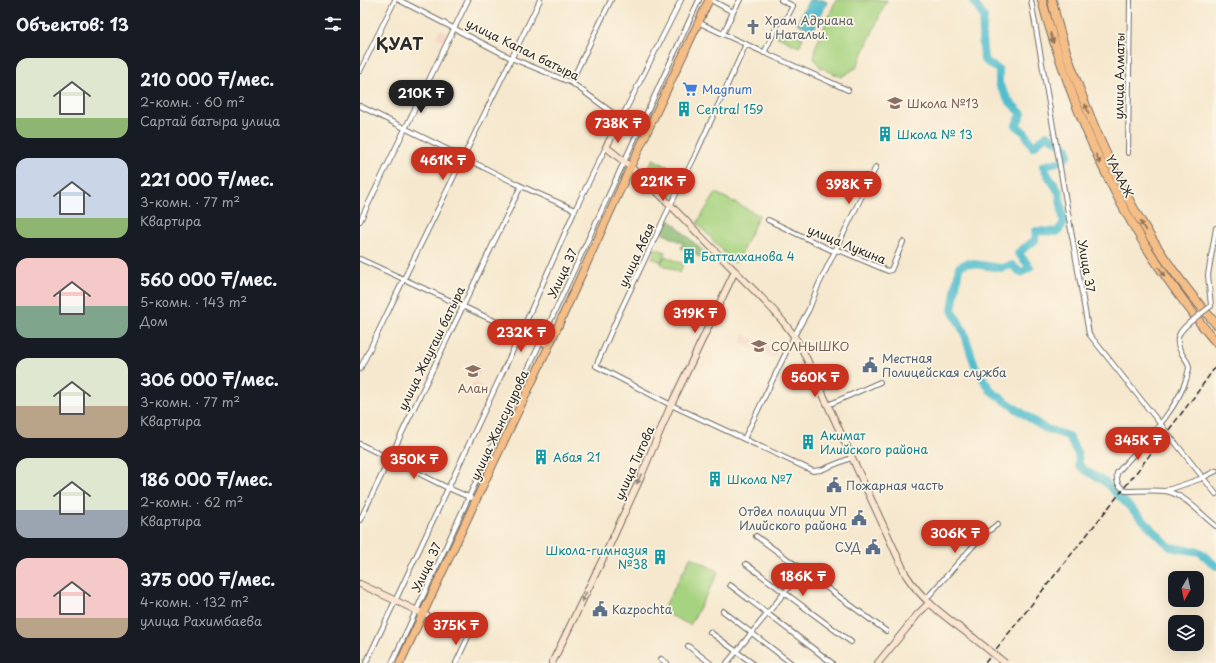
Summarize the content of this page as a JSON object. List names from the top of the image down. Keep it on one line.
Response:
{"streets":{"highway":["ҮАААЖ"],"main road":["улица Жансугурова"],"street":["улица Капал батыра","улица Алматы","улица Лукина","улица Абая","Улица 37","улица Жаугаш батыра","улица Титова"]},"crossings":[["улица Абая","улица Титова"]],"one_way":["улица Титова"],"districts":["ҚУАТ"],"places":{"church":["Храм Адриана и Натальи."],"supermarket":["Magnum"],"school or university":["Школа №13","СОЛНЫШКО","Алан"],"building":["Central 159","Школа № 13","Батталханова 4","Акимат Илийского района","Абая 21","Школа №7","Школа-гимназия №38"],"public building":["Местная Полицейская служба","Пожарная часть","Отдел полиции УП Илийского района","СУД","Kazpochta"]},"north":"bottom","page":{"heading":"Объектов: 13","list":[{"name":"210 000 ₸/мес.","note":"2-комн. · 60 m² · Сартай батыра улица"},{"name":"221 000 ₸/мес.","note":"3-комн. · 77 m² · Квартира"},{"name":"560 000 ₸/мес.","note":"5-комн. · 143 m² · Дом"},{"name":"306 000 ₸/мес.","note":"3-комн. · 77 m² · Квартира"},{"name":"186 000 ₸/мес.","note":"2-комн. · 62 m² · Квартира"},{"name":"375 000 ₸/мес.","note":"4-комн. · 132 m² · улица Рахимбаева"}],"price":["210K ₸","738K ₸","461K ₸","221K ₸","398K ₸","319K ₸","232K ₸","560K ₸","345K ₸","350K ₸","306K ₸","186K ₸","375K ₸"]}}
